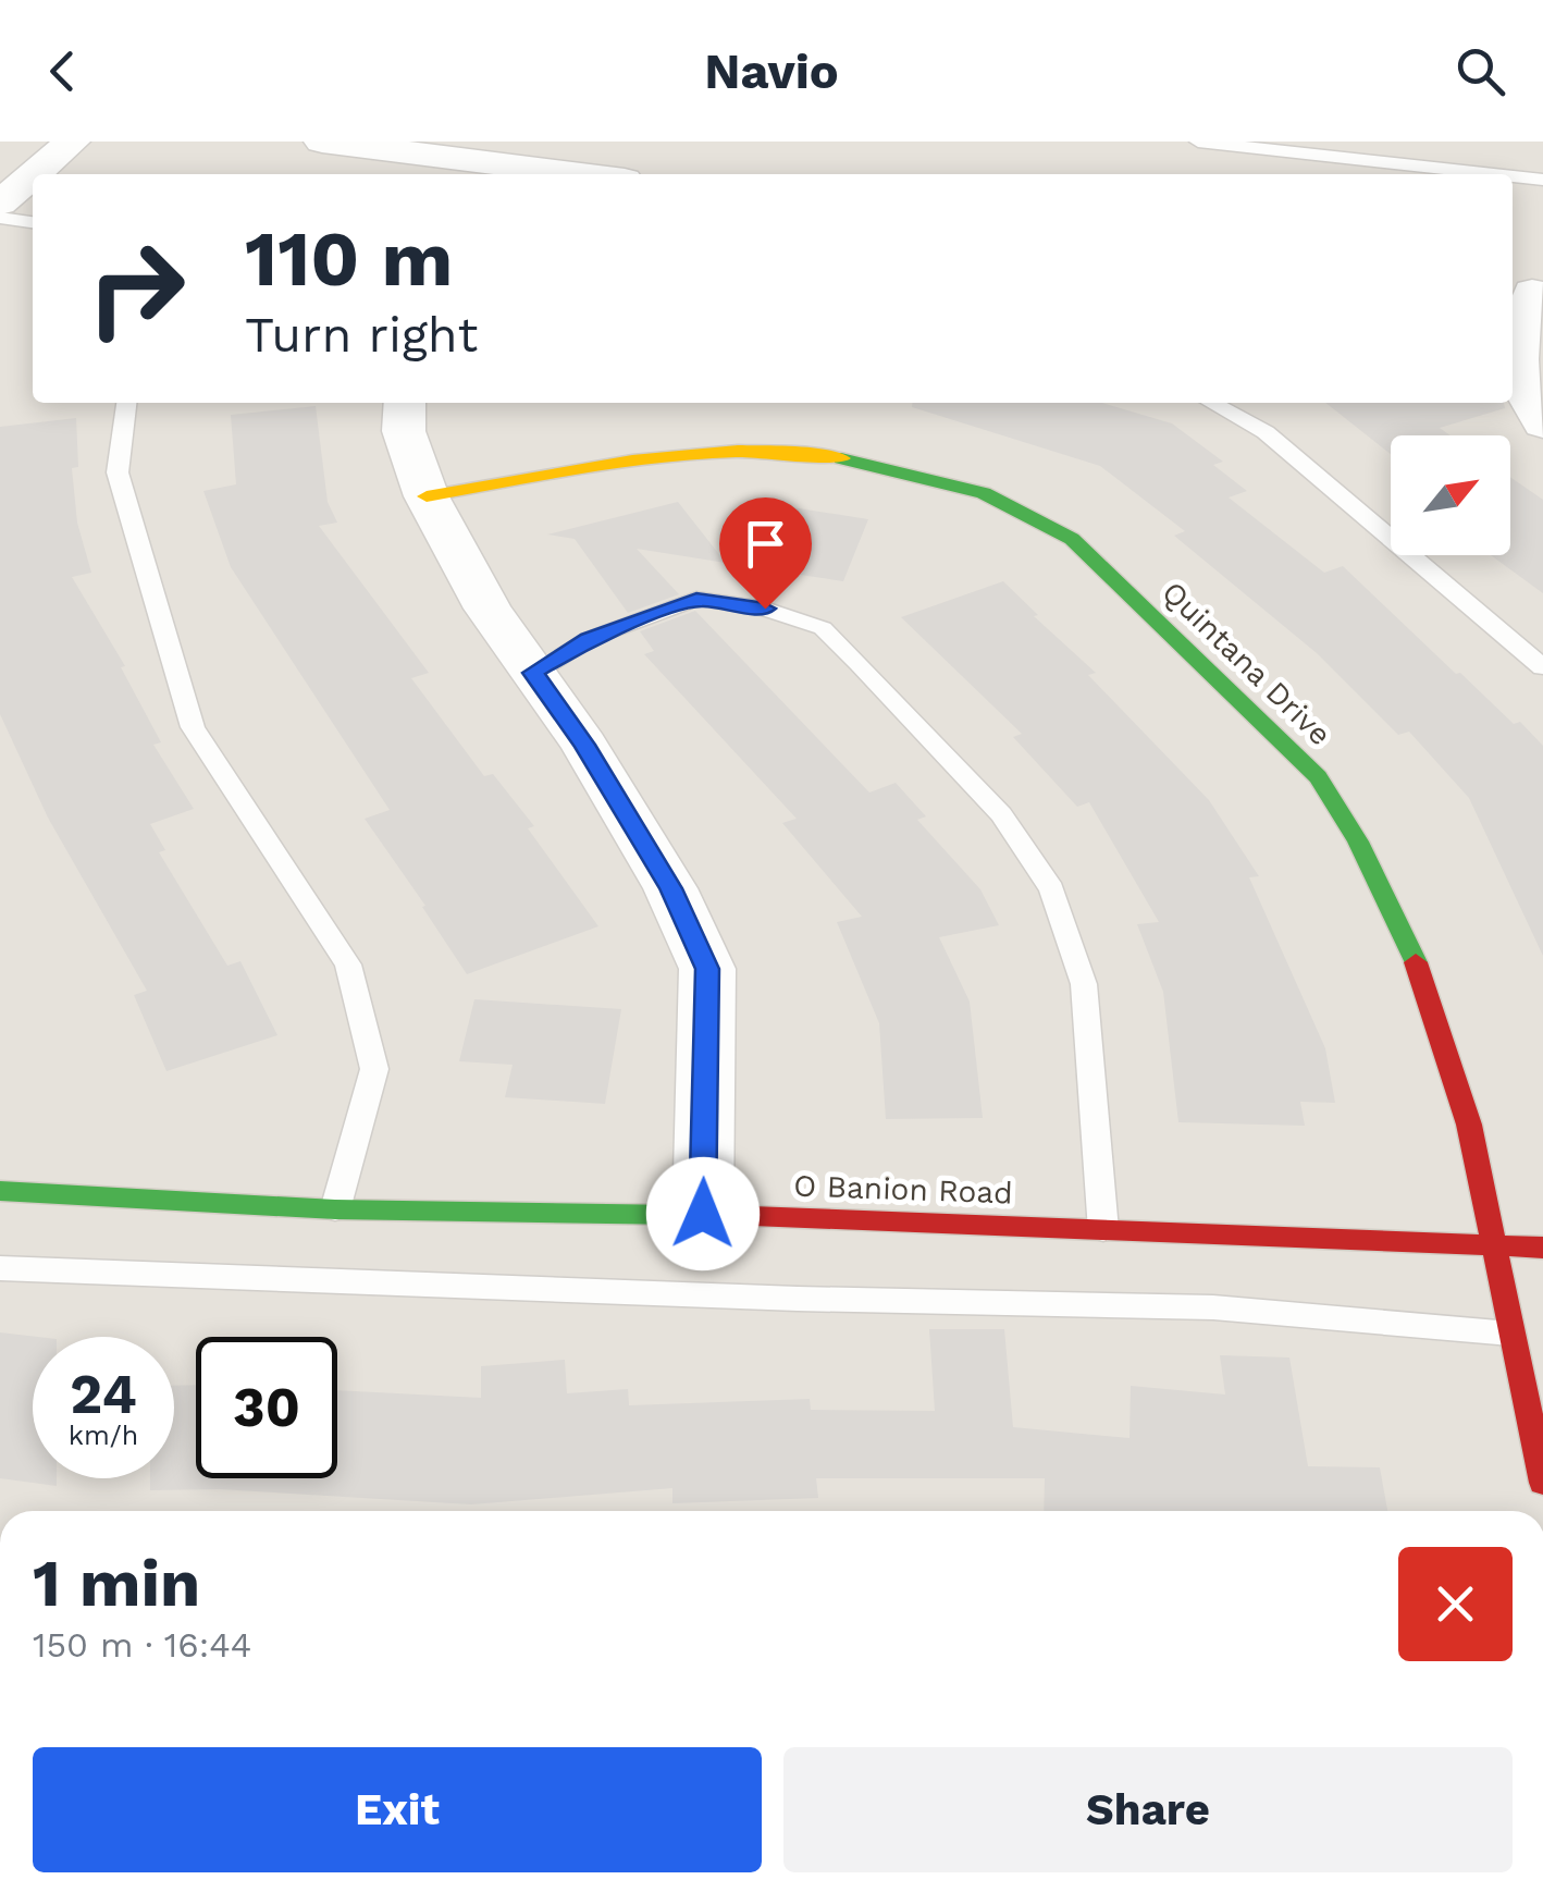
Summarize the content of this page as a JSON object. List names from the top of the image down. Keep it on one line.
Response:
{"streets":{"street":["Quintana Drive","O Banion Road"]},"crossings":[["Quintana Drive","O Banion Road"]],"north":"top right","page":{"header":"Navio","turn":["110 m","Turn right"],"speed":"24 km/h","limit":"30","heading":["1 min","150 m · 16:44"],"buttons":["Exit","Share"]}}
